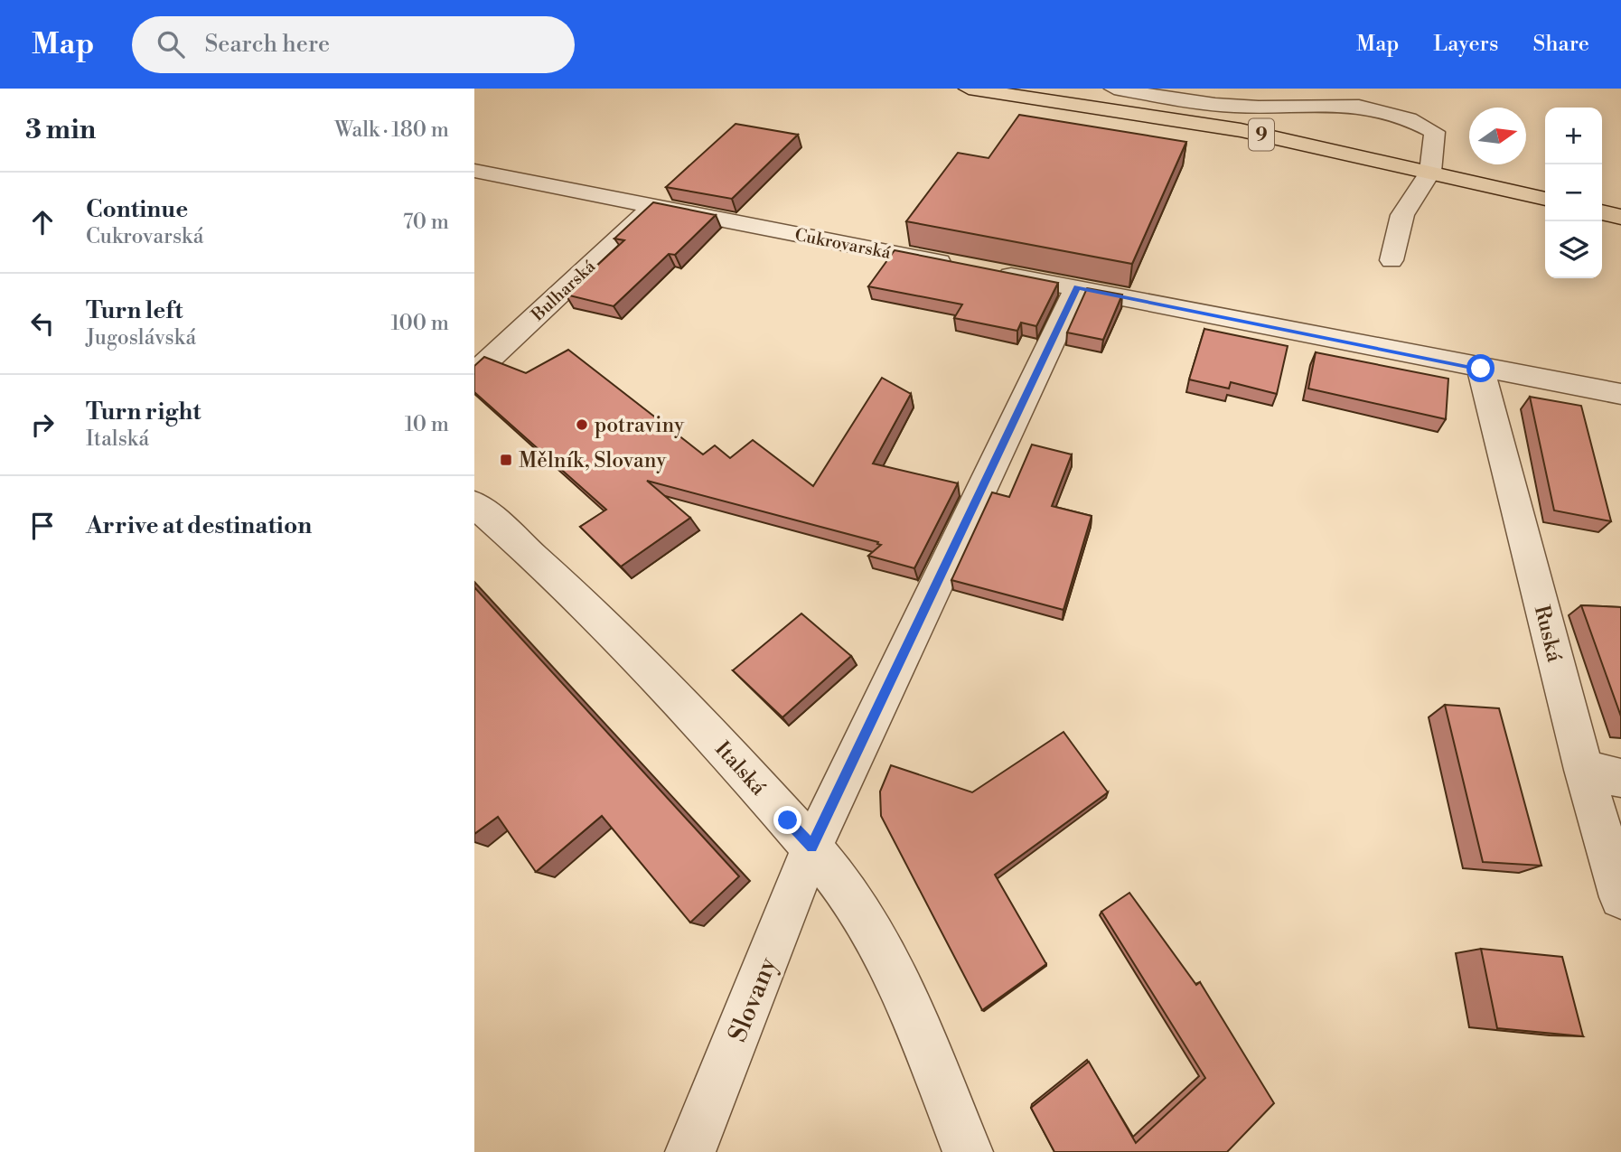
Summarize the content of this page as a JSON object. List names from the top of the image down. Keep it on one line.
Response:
{"streets":{"main road":["9"],"street":["Cukrovarská","Bulharská","Ruská","Italská","Slovany"]},"crossings":[["Cukrovarská","Bulharská"],["Cukrovarská","Ruská"],["Cukrovarská","Slovany"],["Italská","Slovany"]],"places":{"other":["potraviny"],"transit":["Mělník, Slovany"]},"north":"right","page":{"header":"Map","search":"Search here","nav":["Map","Layers","Share"],"heading":["3 min","Walk · 180 m"],"map_buttons":["+","−"],"list":[["Continue","Cukrovarská","70 m"],["Turn left","Jugoslávská","100 m"],["Turn right","Italská","10 m"],"Arrive at destination"]}}
